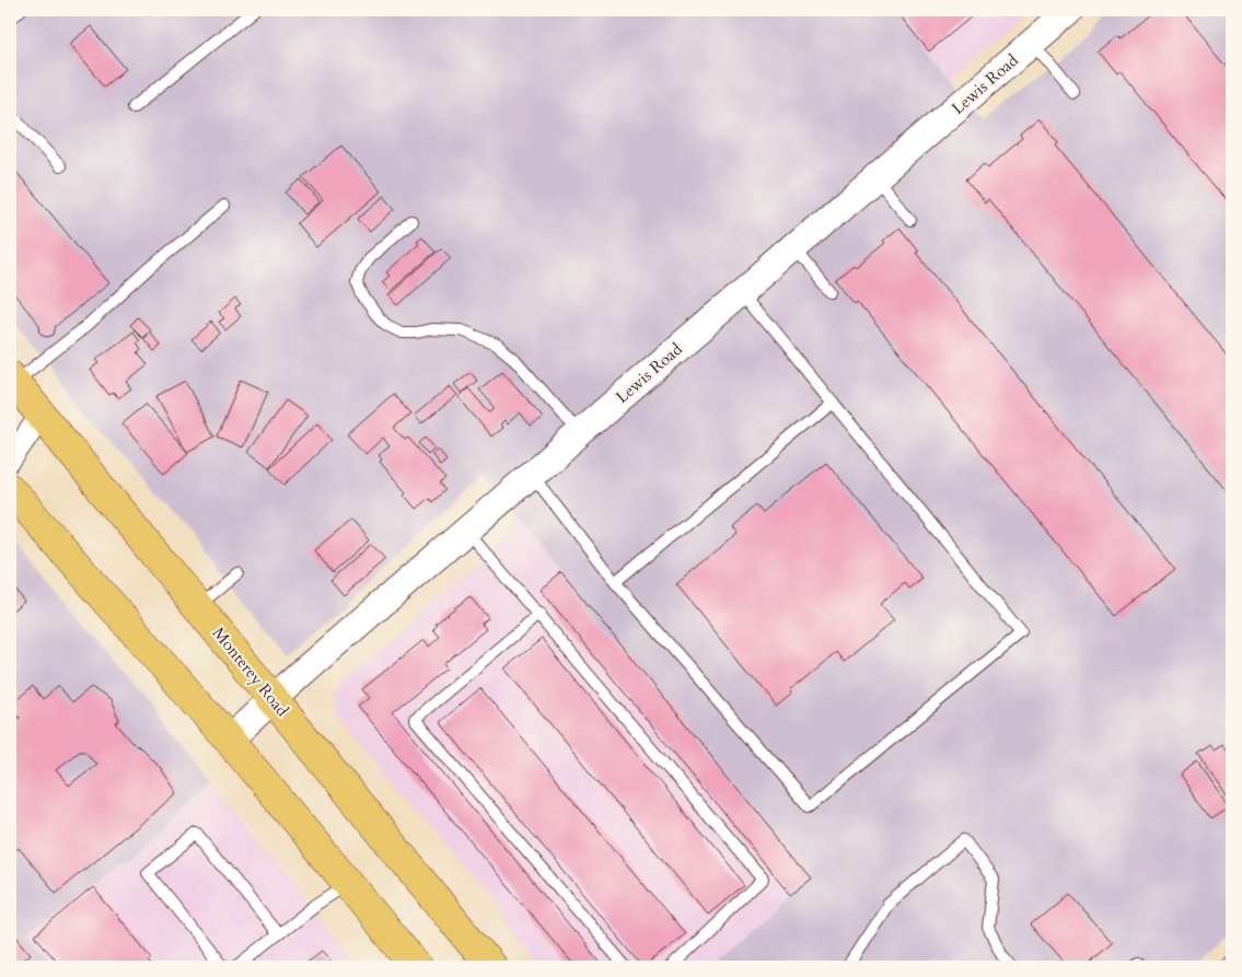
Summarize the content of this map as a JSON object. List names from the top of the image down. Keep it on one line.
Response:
{"streets":{"main road":["Monterey Road"],"street":["Lewis Road"]},"crossings":[["Lewis Road","Monterey Road"]]}
